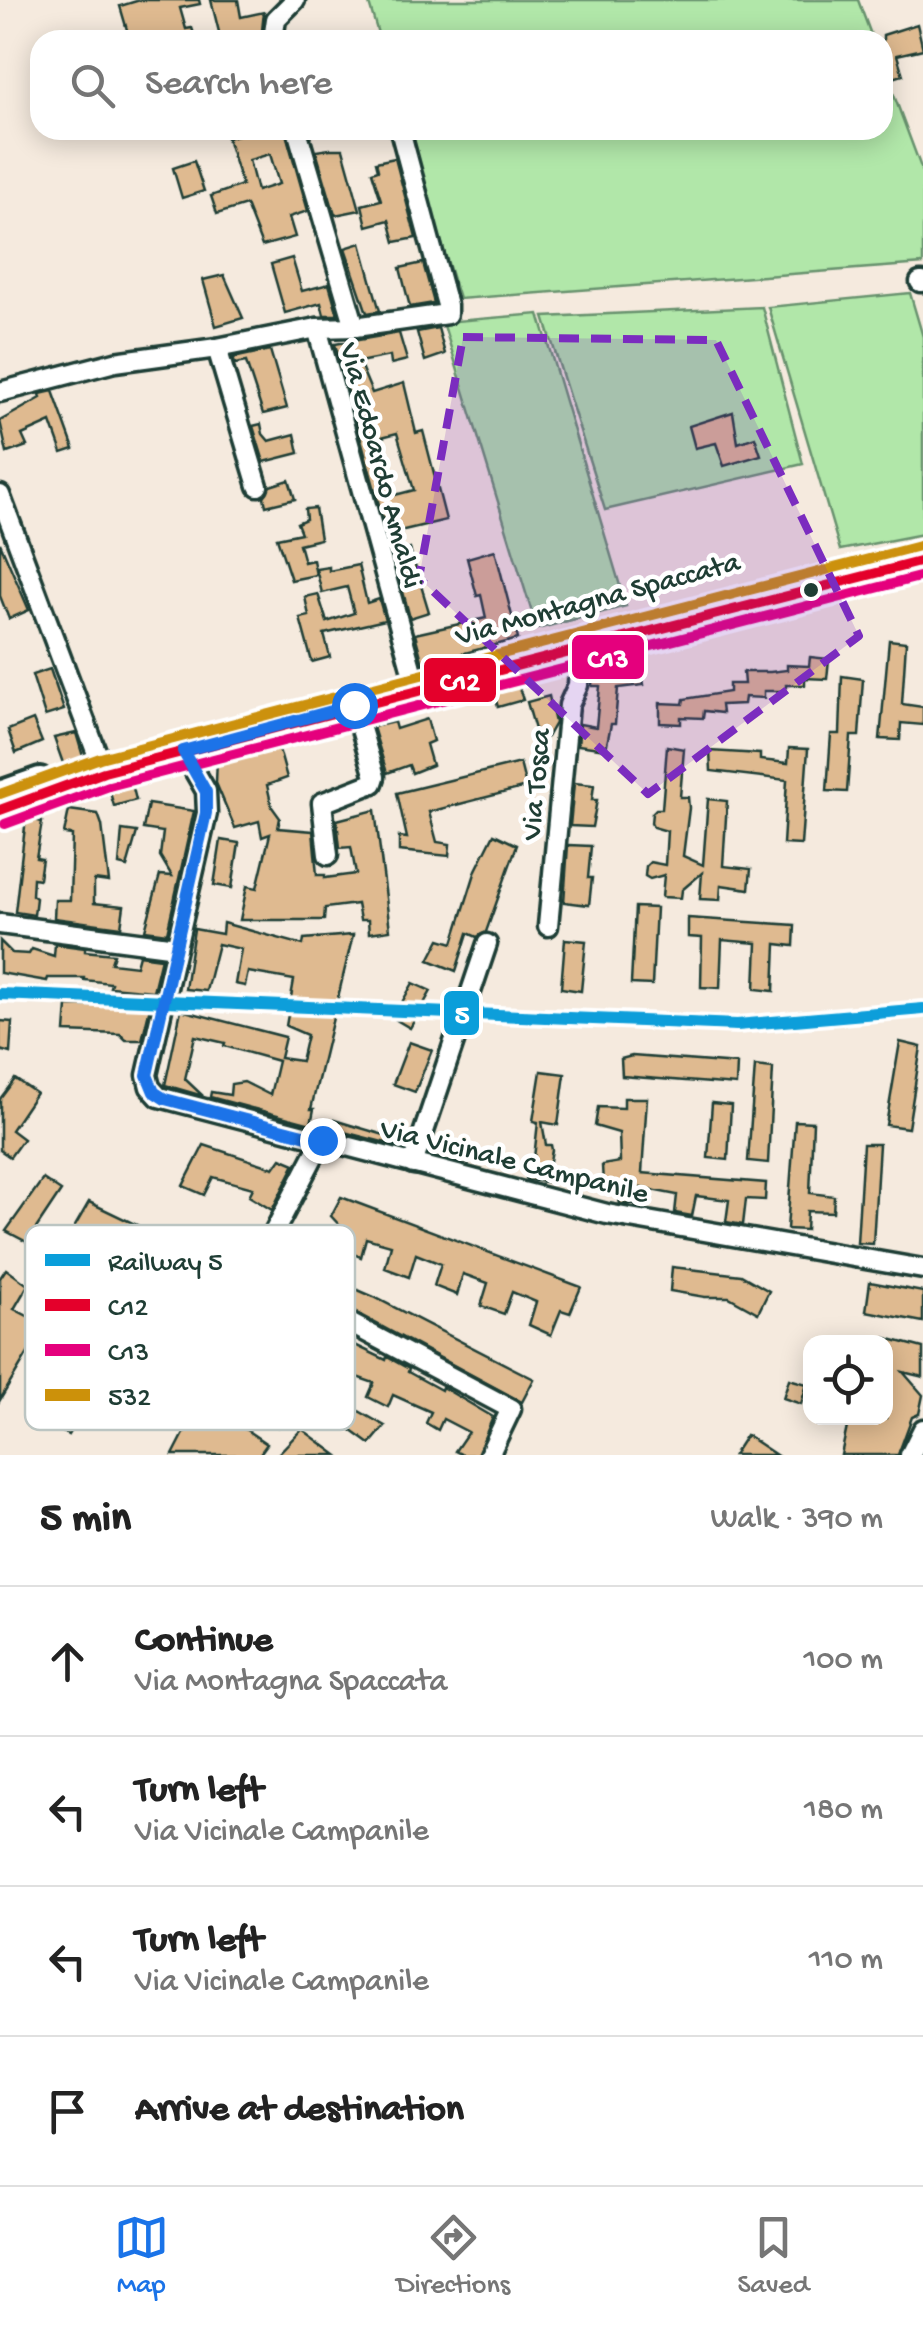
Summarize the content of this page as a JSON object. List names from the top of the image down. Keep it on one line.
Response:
{"streets":{"main road":["Via Montagna Spaccata"],"street":["Via Edoardo Amaldi","Via Tosca","Via Vicinale Campanile"]},"crossings":[["Via Edoardo Amaldi","Via Montagna Spaccata"],["Via Montagna Spaccata","Via Tosca"],["Via Montagna Spaccata","Via Vicinale Campanile"]],"lines":["transit line 532","transit line C12","transit line C13","rail line 5"],"legend":["Railway 5","C12","C13","532"],"page":{"search":"Search here","heading":["5 min","Walk · 390 m"],"list":[["Continue","Via Montagna Spaccata","100 m"],["Turn left","Via Vicinale Campanile","180 m"],["Turn left","Via Vicinale Campanile","110 m"],"Arrive at destination"],"nav":["Map","Directions","Saved"]}}
